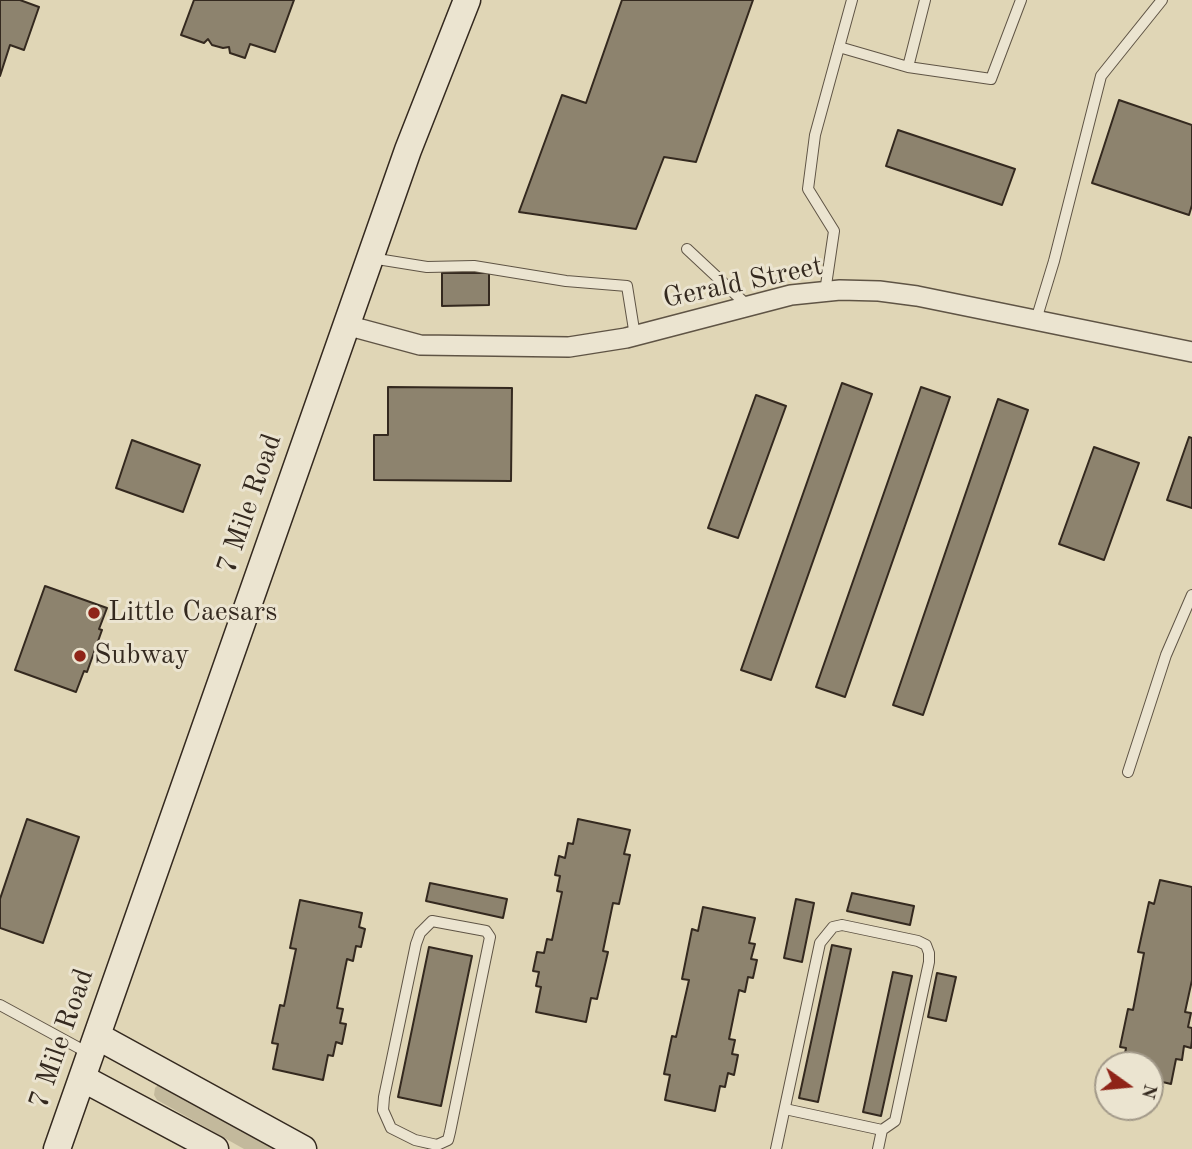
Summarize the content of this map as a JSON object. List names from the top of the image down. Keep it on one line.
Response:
{"streets":{"street":["Gerald Street","7 Mile Road"]},"crossings":[["Gerald Street","7 Mile Road"]],"places":["Little Caesars","Subway"],"north":"right"}
